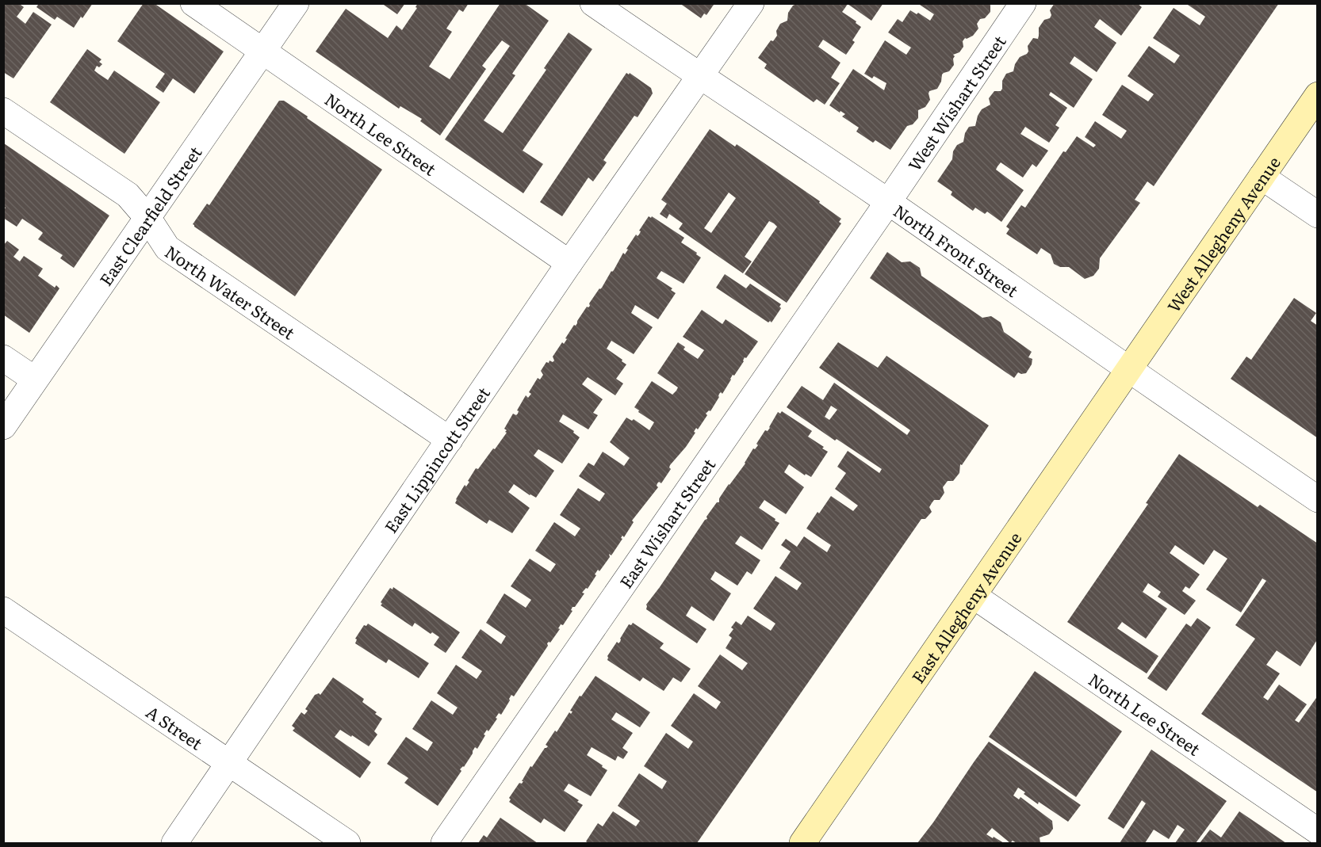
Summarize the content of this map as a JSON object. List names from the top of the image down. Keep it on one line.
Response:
{"streets":{"main road":["West Allegheny Avenue","East Allegheny Avenue"],"street":["West Wishart Street","North Lee Street","East Clearfield Street","North Front Street","North Water Street","East Lippincott Street","East Wishart Street","A Street"]},"crossings":[["West Wishart Street","North Front Street"],["West Wishart Street","East Wishart Street"],["North Lee Street","East Clearfield Street"],["North Lee Street","East Lippincott Street"],["North Lee Street","East Allegheny Avenue"],["East Clearfield Street","North Water Street"],["West Allegheny Avenue","North Front Street"],["West Allegheny Avenue","East Allegheny Avenue"],["North Front Street","East Lippincott Street"],["North Front Street","East Wishart Street"],["North Front Street","East Allegheny Avenue"],["North Water Street","East Lippincott Street"],["East Lippincott Street","A Street"]]}
